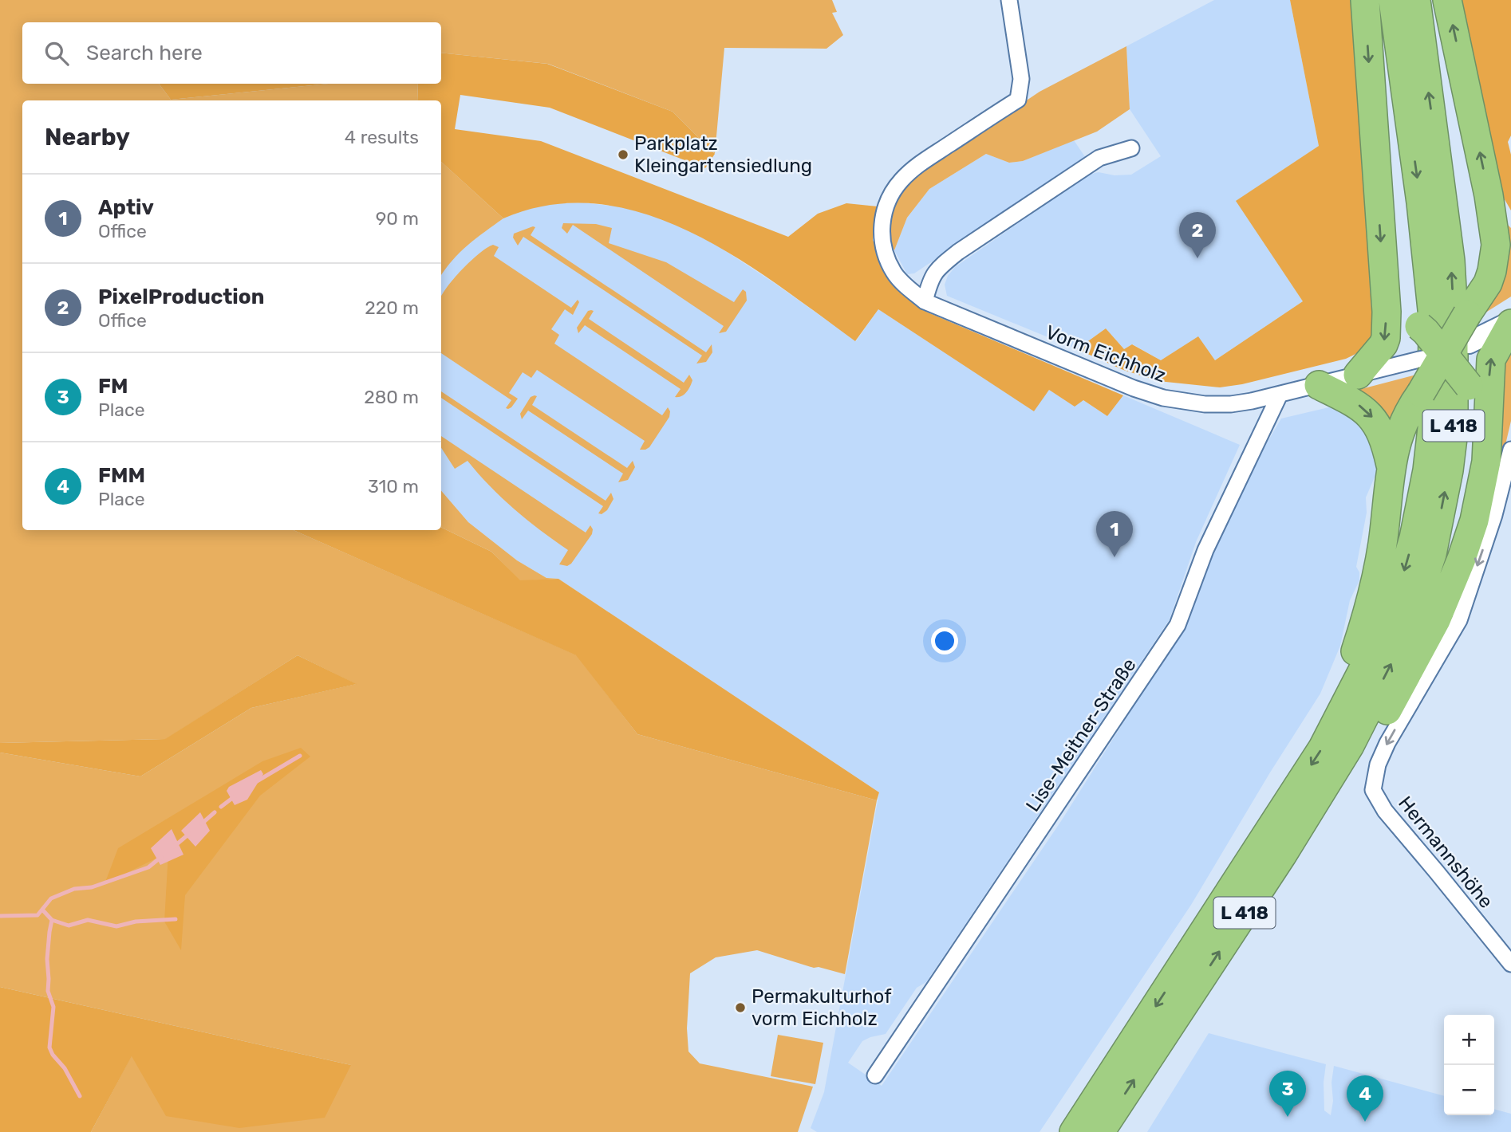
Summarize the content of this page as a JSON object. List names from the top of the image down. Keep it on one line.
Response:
{"streets":{"highway":["L 418"],"street":["Vorm Eichholz","Lise-Meitner-Straße","Hermannshöhe"]},"crossings":[["Vorm Eichholz","Lise-Meitner-Straße"]],"one_way":["Hermannshöhe"],"places":["Parkplatz Kleingartensiedlung","Permakulturhof vorm Eichholz"],"page":{"search":"Search here","heading":["Nearby","4 results"],"list":[{"mark":"1","name":"Aptiv","note":"Office","value":"90 m"},{"mark":"2","name":"PixelProduction","note":"Office","value":"220 m"},{"mark":"3","name":"FM","note":"Place","value":"280 m"},{"mark":"4","name":"FMM","note":"Place","value":"310 m"}],"pins":["2","1","3","4"],"map_buttons":["+","−"]}}
